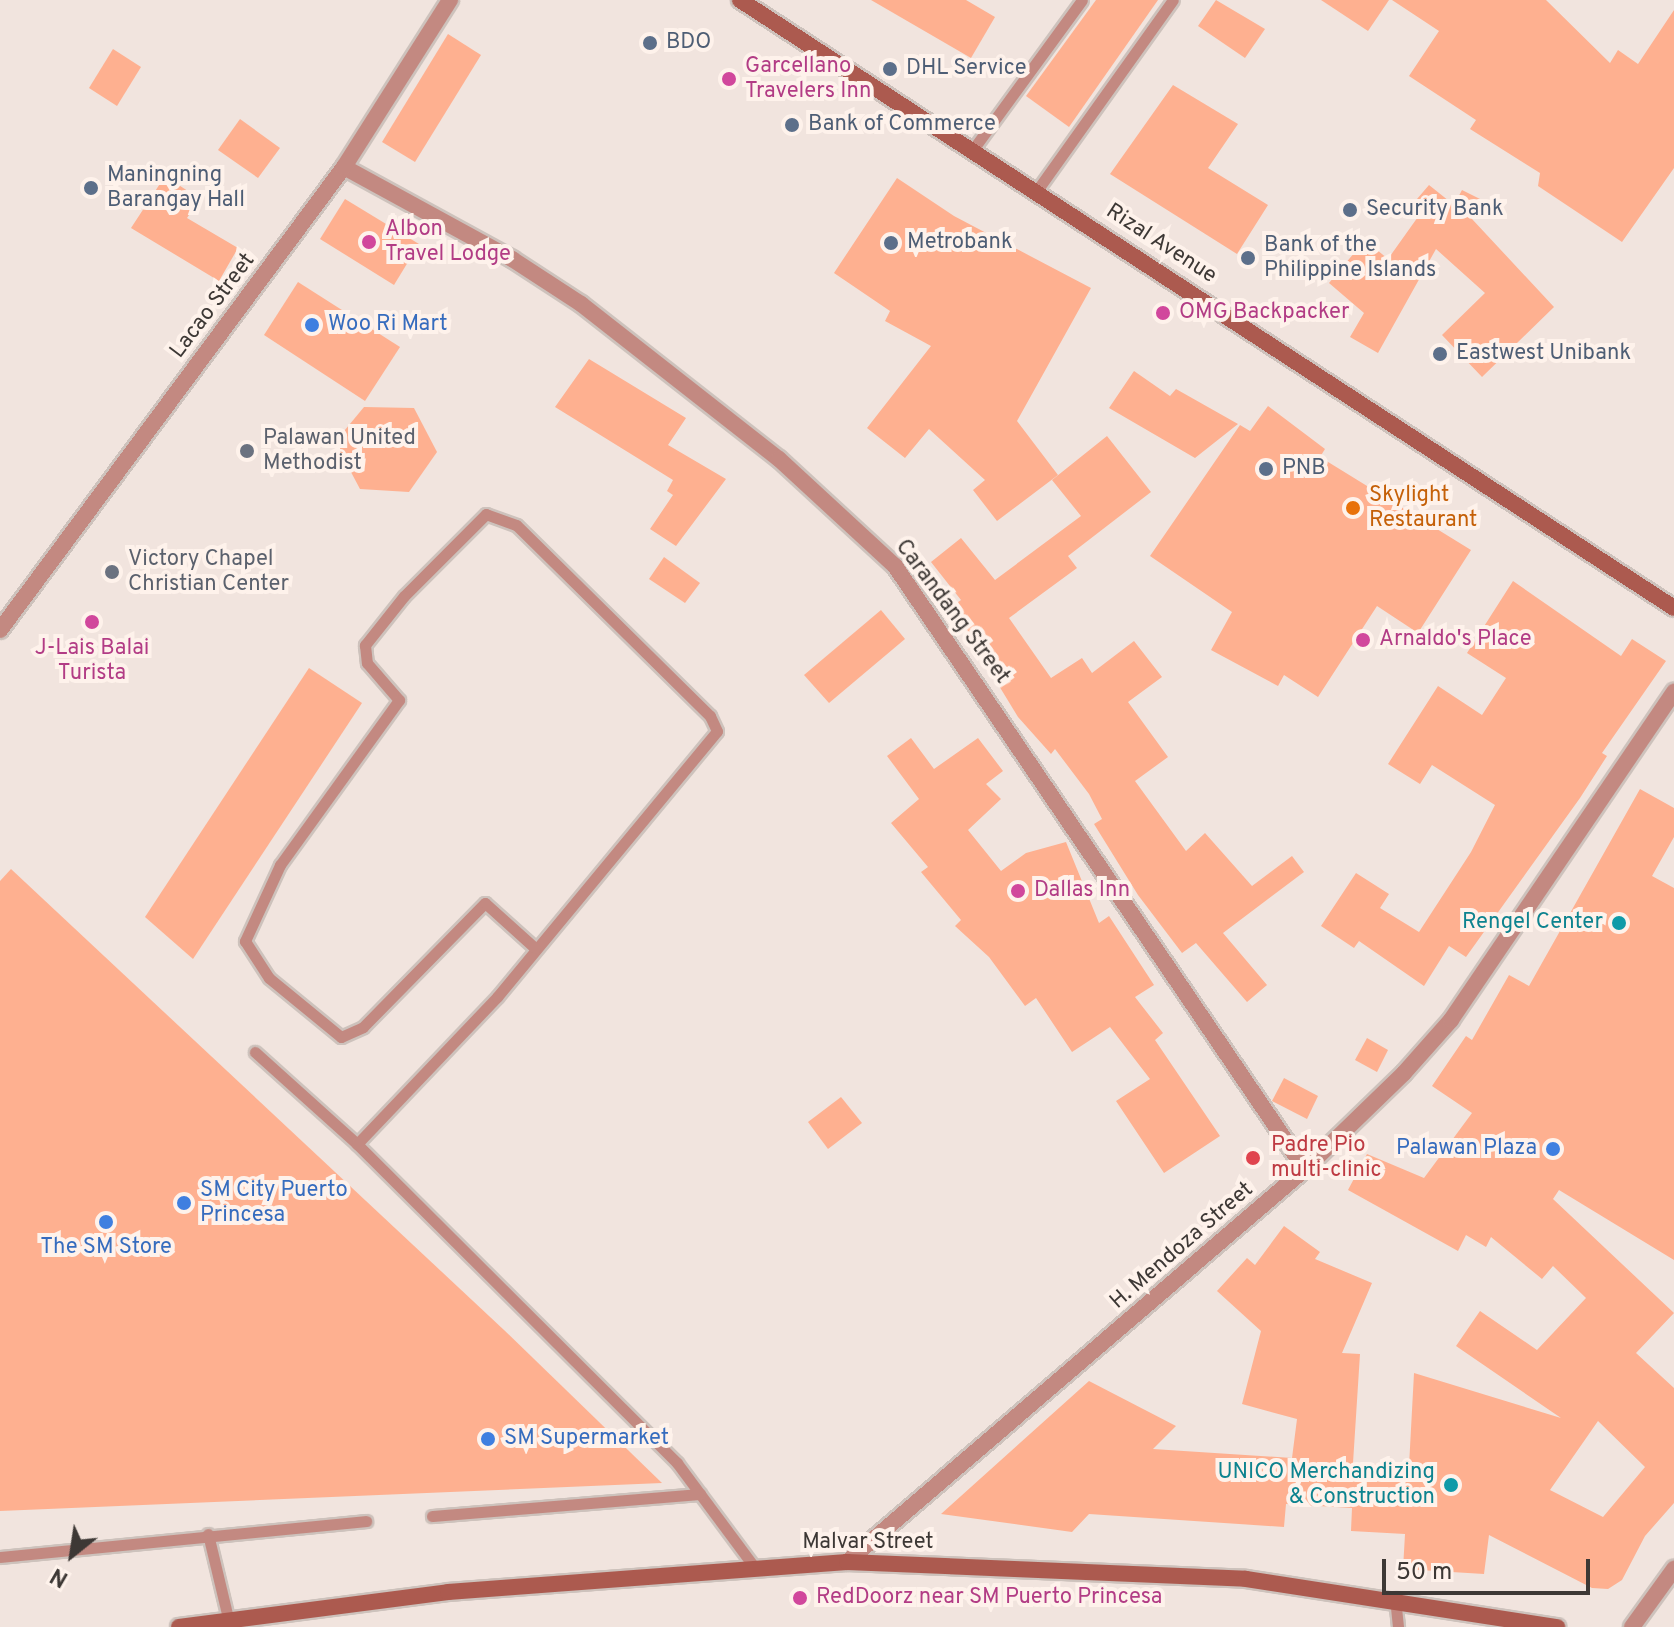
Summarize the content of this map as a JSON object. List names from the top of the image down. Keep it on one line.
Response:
{"streets":{"main road":["Rizal Avenue","Malvar Street"],"street":["Lacao Street","Carandang Street","H. Mendoza Street"]},"crossings":[["Lacao Street","Carandang Street"],["Carandang Street","H. Mendoza Street"],["H. Mendoza Street","Malvar Street"]],"places":["BDO","DHL Service","Garcellano Travelers Inn","Bank of Commerce","Maningning Barangay Hall","Security Bank","Albon Travel Lodge","Metrobank","Bank of the Philippine Islands","OMG Backpacker","Woo Ri Mart","Eastwest Unibank","Palawan United Methodist","PNB","Skylight Restaurant","Victory Chapel Christian Center","J-Lais Balai Turista","Arnaldo's Place","Dallas Inn","Rengel Center","Palawan Plaza","Padre Pio multi-clinic","SM City Puerto Princesa","The SM Store","SM Supermarket","UNICO Merchandizing & Construction","RedDoorz near SM Puerto Princesa"],"scale_bar":"50 m","north":"bottom left"}
